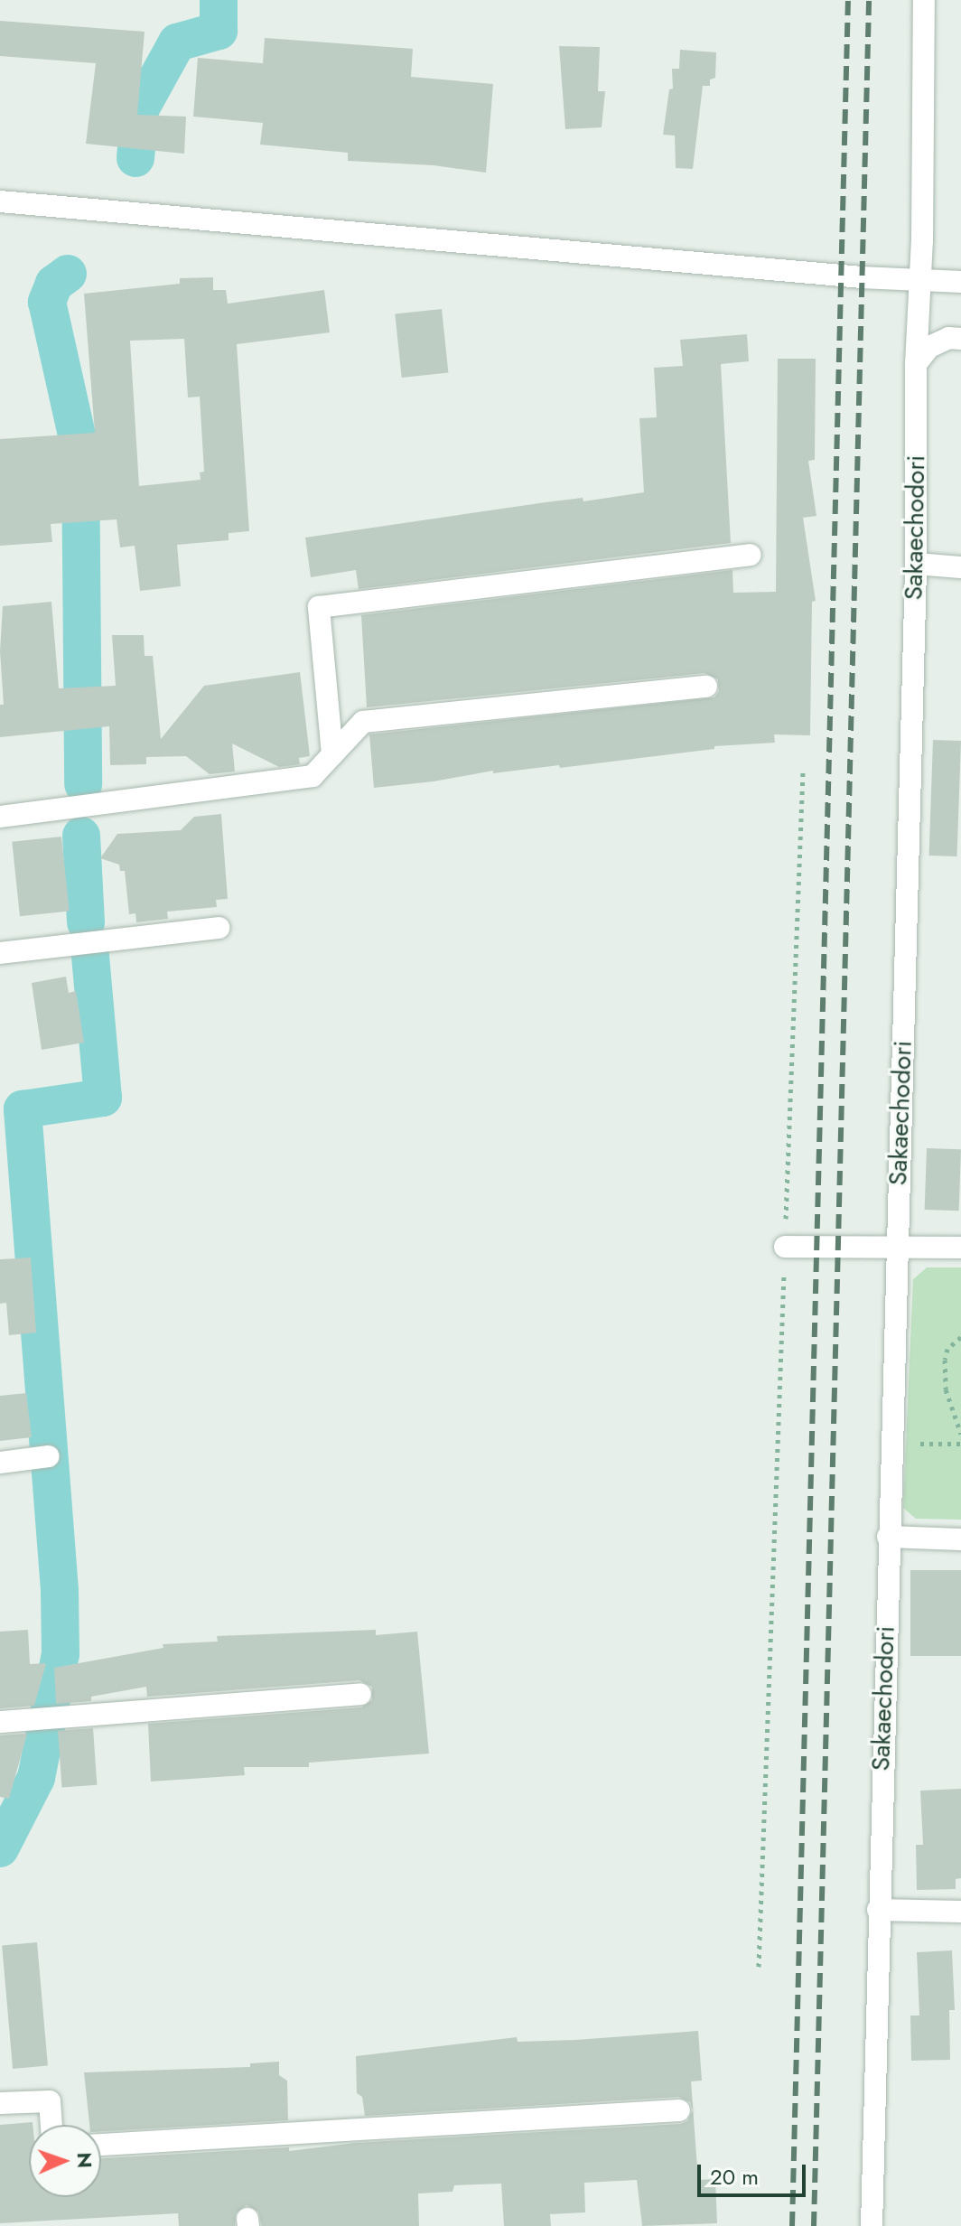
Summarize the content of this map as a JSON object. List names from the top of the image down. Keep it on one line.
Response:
{"streets":{"street":["Sakaechodori"]},"scale_bar":"20 m","north":"right"}
